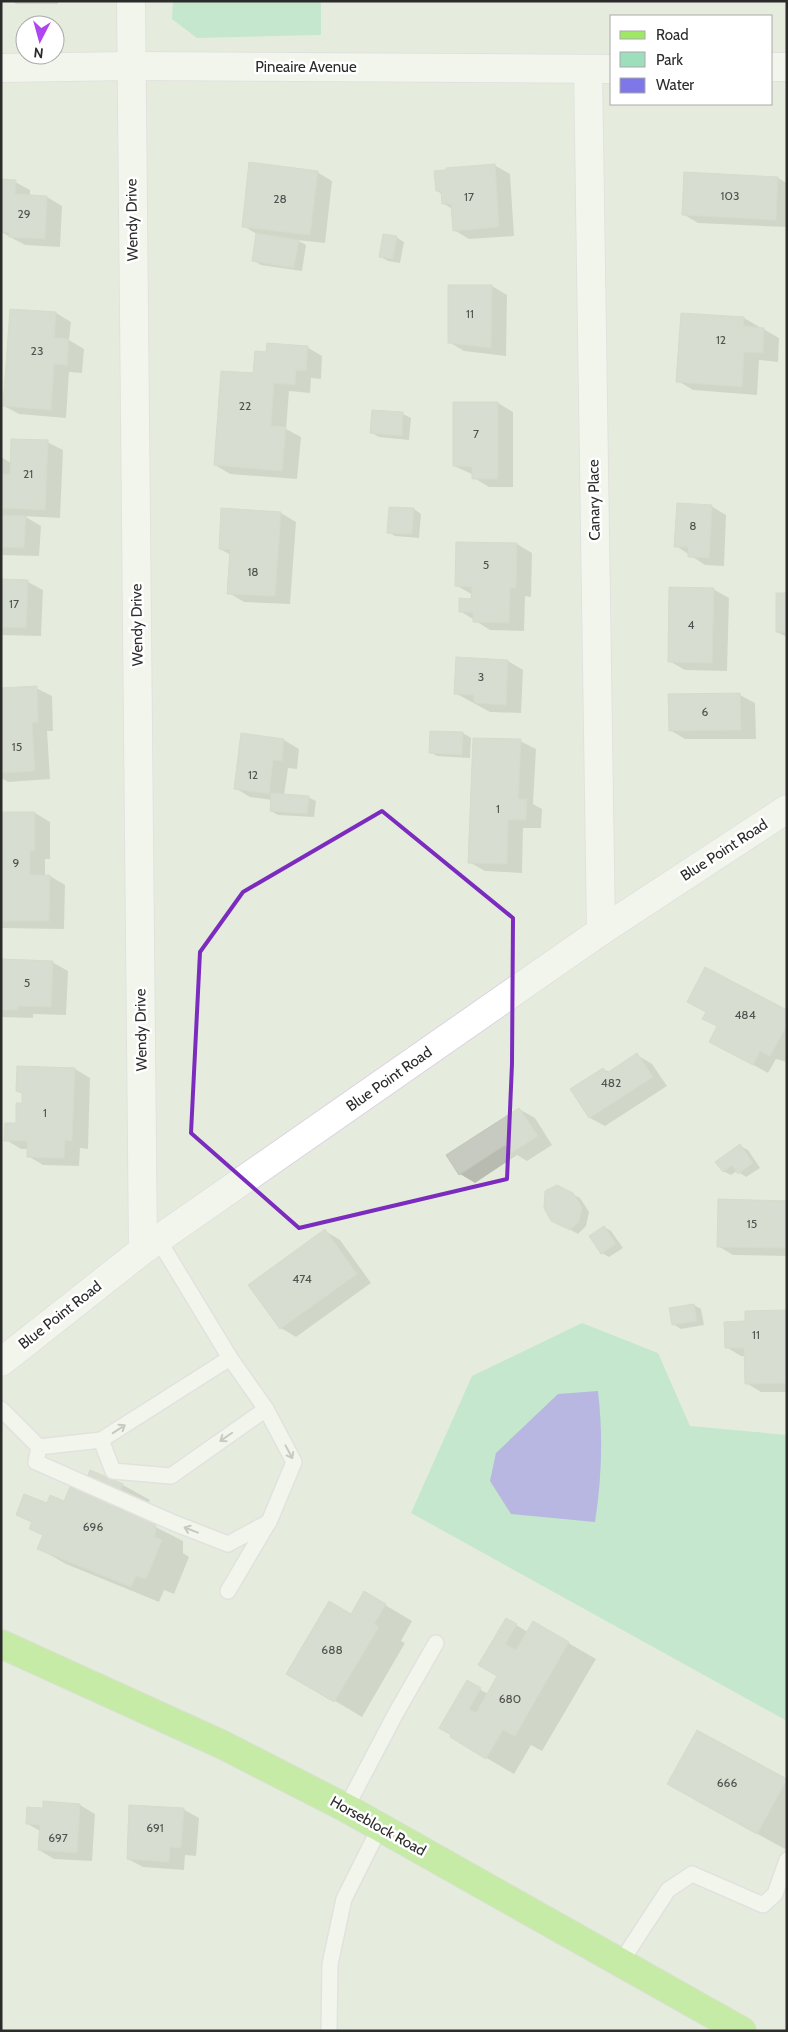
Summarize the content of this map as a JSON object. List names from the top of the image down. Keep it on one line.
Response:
{"streets":{"main road":["Horseblock Road"],"street":["Pineaire Avenue","Wendy Drive","Canary Place","Blue Point Road"]},"crossings":[["Pineaire Avenue","Wendy Drive"],["Pineaire Avenue","Canary Place"],["Wendy Drive","Blue Point Road"],["Canary Place","Blue Point Road"]],"house_numbers":["103","17","28","29","11","12","23","22","7","21","8","5","18","17","4","3","6","15","12","1","9","5","484","482","1","15","474","11","696","688","680","666","691","697"],"legend":["Road","Park","Water"],"north":"bottom"}
